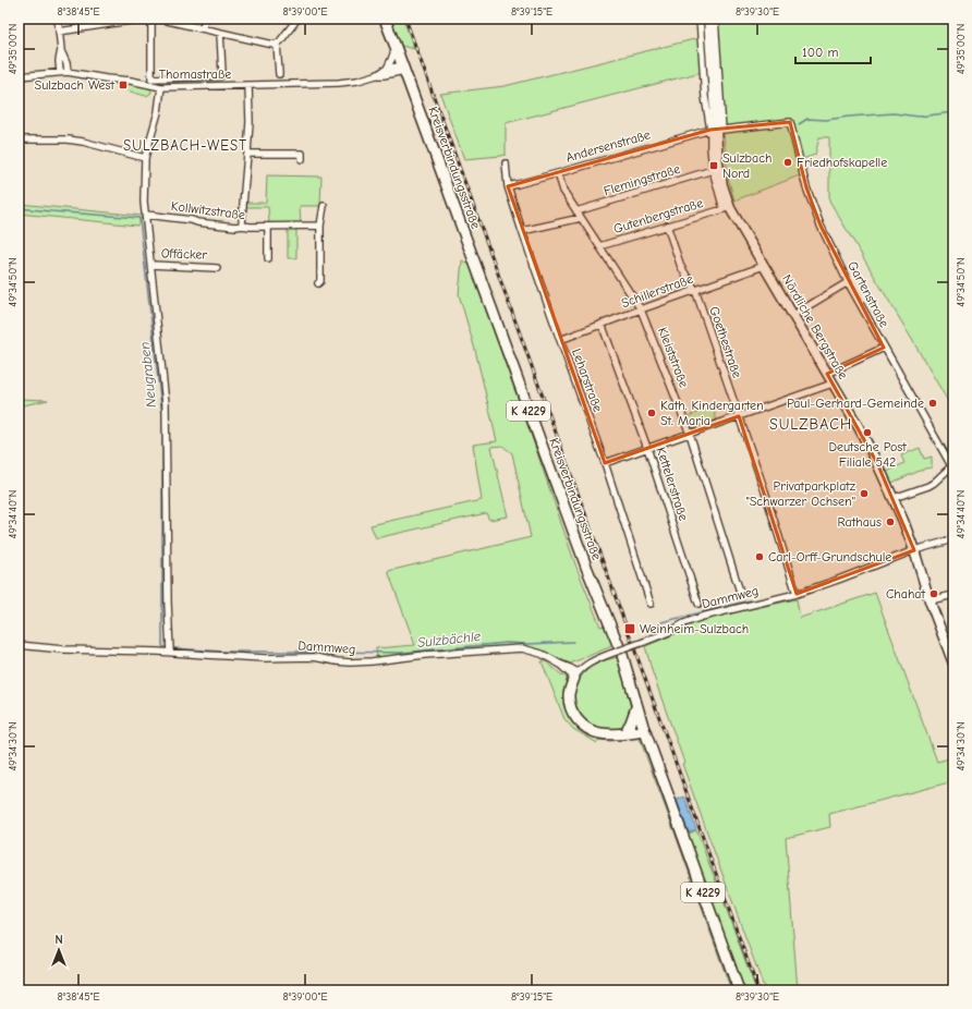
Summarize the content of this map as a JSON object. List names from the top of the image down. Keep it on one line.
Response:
{"streets":{"main road":["Kreisverbindungsstraße","Nördliche Bergstraße","K 4229"],"street":["Thomastraße","Andersenstraße","Flemingstraße","Kollwitzstraße","Gutenbergstraße","Offäcker","Schillerstraße","Gartenstraße","Goethestraße","Kleiststraße","Leharstraße","Kettelerstraße","Dammweg"]},"crossings":[["Andersenstraße","Gartenstraße"],["Andersenstraße","Nördliche Bergstraße"],["Andersenstraße","Kleiststraße"],["Andersenstraße","Leharstraße"],["Flemingstraße","Gutenbergstraße"],["Flemingstraße","Kleiststraße"],["Gutenbergstraße","Goethestraße"],["Gutenbergstraße","Kleiststraße"],["Schillerstraße","Nördliche Bergstraße"],["Schillerstraße","Goethestraße"],["Schillerstraße","Kleiststraße"],["Schillerstraße","Leharstraße"],["Schillerstraße","Kettelerstraße"],["Nördliche Bergstraße","Dammweg"],["Goethestraße","Dammweg"]],"districts":["SULZBACH-WEST","SULZBACH"],"water":["Neugraben","Sulzbächle"],"places":{"transit":["Sulzbach West","Sulzbach Nord","Weinheim-Sulzbach"],"other":["Friedhofskapelle","Paul-Gerhard-Gemeinde","Kath. Kindergarten St. Maria","Deutsche Post Filiale 542","Privatparkplatz \"Schwarzer Ochsen\"","Rathaus","Carl-Orff-Grundschule","Chahat"]},"scale_bar":"100 m","north":"top","coordinates":["8°38'45\"E","8°39'00\"E","8°39'15\"E","8°39'30\"E","49°35'00\"N","49°34'50\"N","49°34'40\"N","49°34'30\"N"]}
